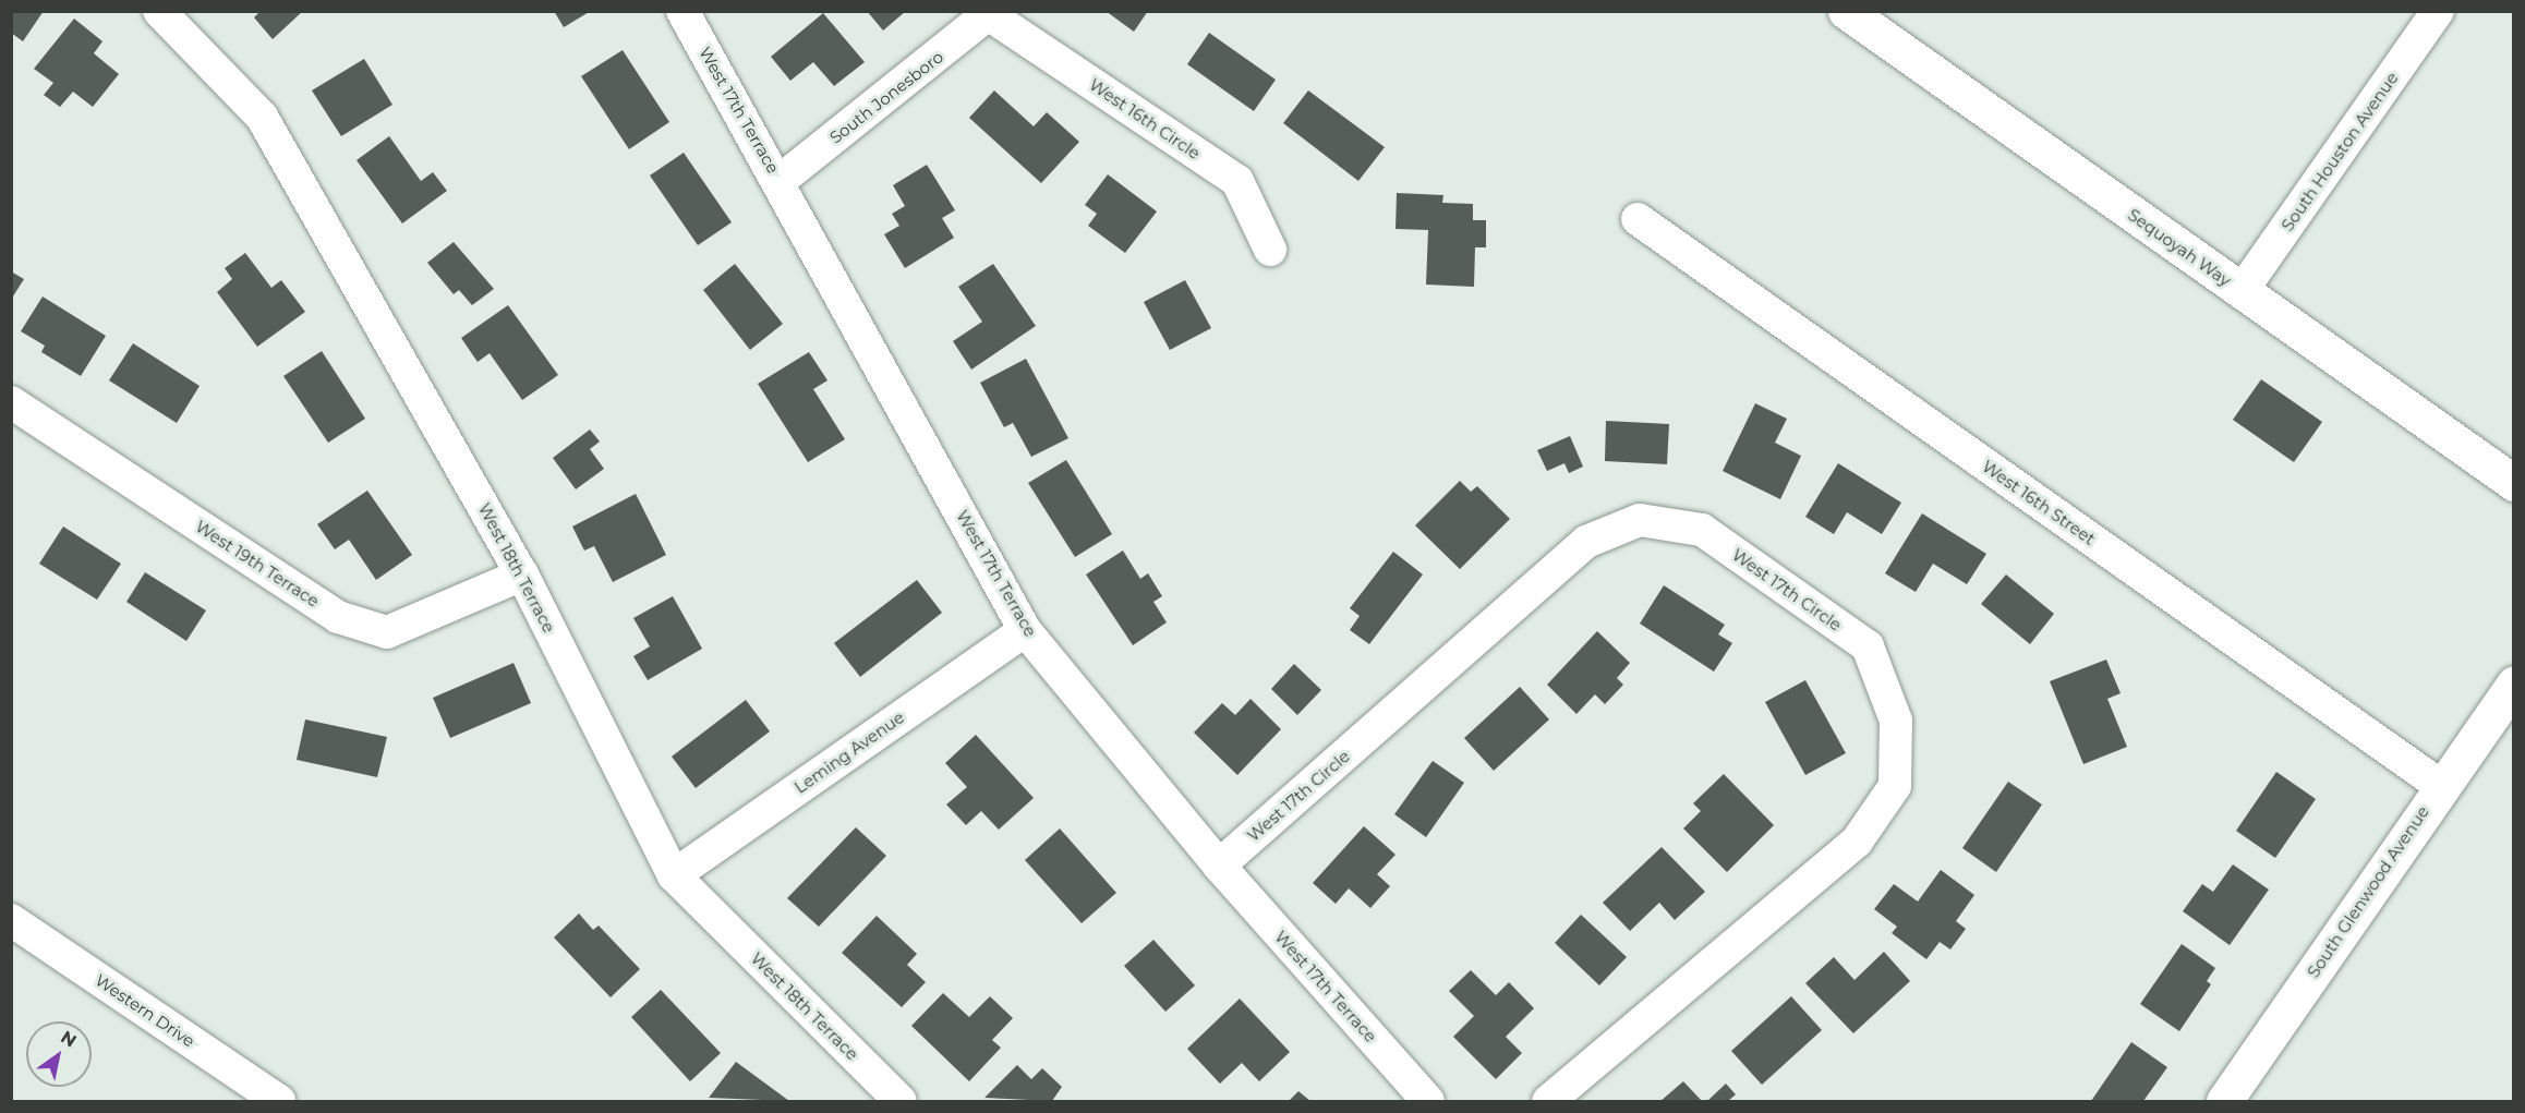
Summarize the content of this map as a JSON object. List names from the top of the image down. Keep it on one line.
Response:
{"streets":{"street":["South Jonesboro","West 17th Terrace","West 16th Circle","South Houston Avenue","Sequoyah Way","West 16th Street","West 19th Terrace","West 18th Terrace","West 17th Circle","Leming Avenue","South Glenwood Avenue","Western Drive"]},"crossings":[["South Jonesboro","West 17th Terrace"],["South Jonesboro","West 16th Circle"],["West 17th Terrace","West 17th Circle"],["West 17th Terrace","Leming Avenue"],["South Houston Avenue","Sequoyah Way"],["West 16th Street","South Glenwood Avenue"],["West 19th Terrace","West 18th Terrace"],["West 18th Terrace","Leming Avenue"]],"north":"top right"}
